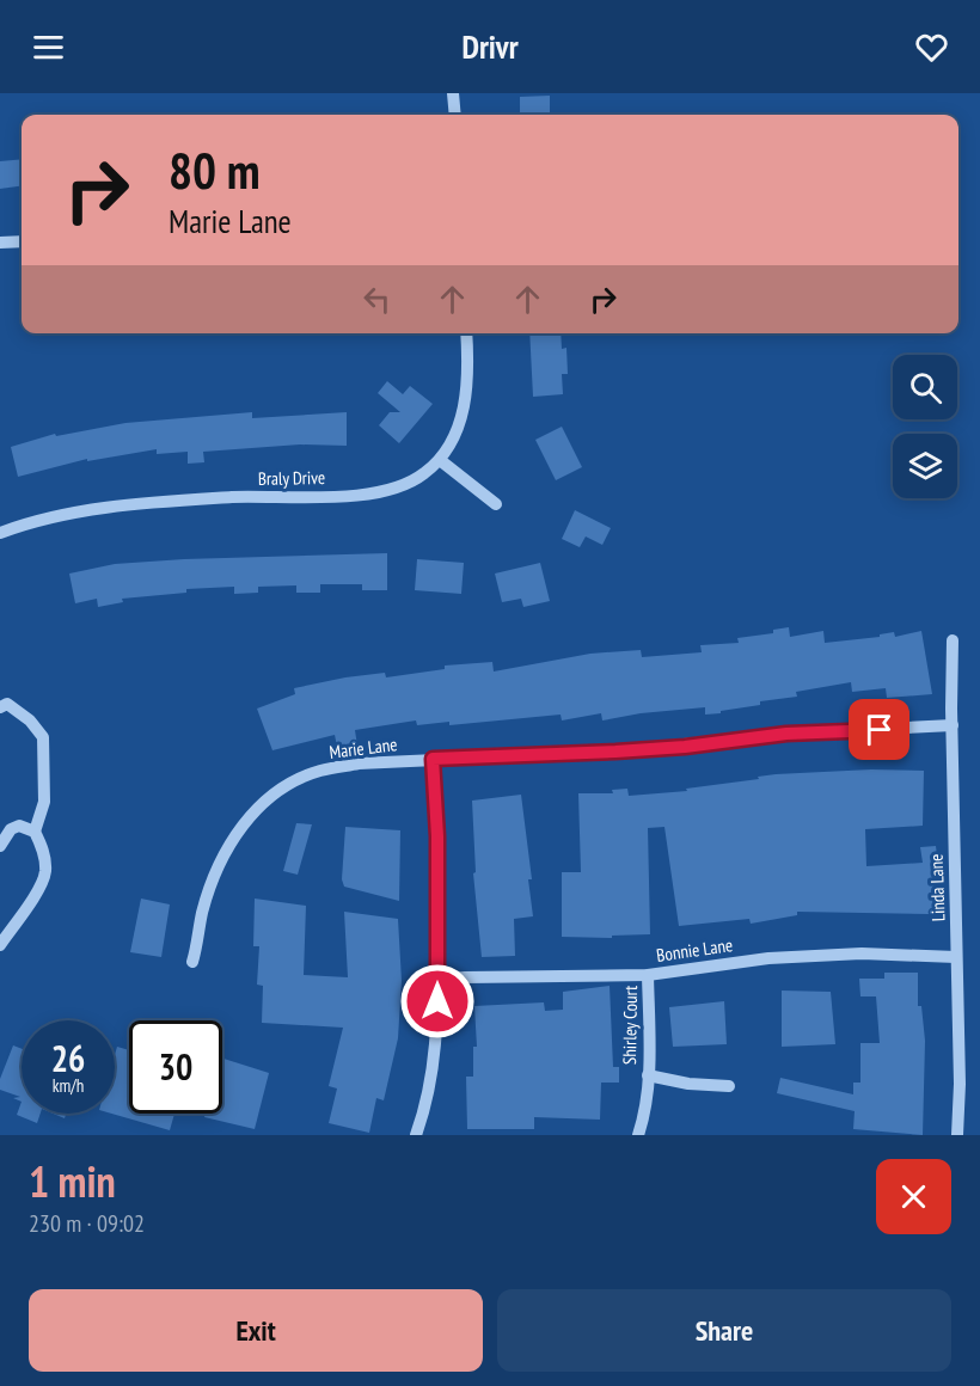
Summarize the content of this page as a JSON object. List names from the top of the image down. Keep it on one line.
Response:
{"streets":{"street":["Braly Drive","Marie Lane","Linda Lane","Bonnie Lane","Shirley Court"]},"crossings":[["Marie Lane","Linda Lane"],["Linda Lane","Bonnie Lane"],["Bonnie Lane","Shirley Court"]],"page":{"header":"Drivr","turn":["80 m","Marie Lane"],"speed":"26 km/h","limit":"30","heading":["1 min","230 m · 09:02"],"buttons":["Exit","Share"]}}
